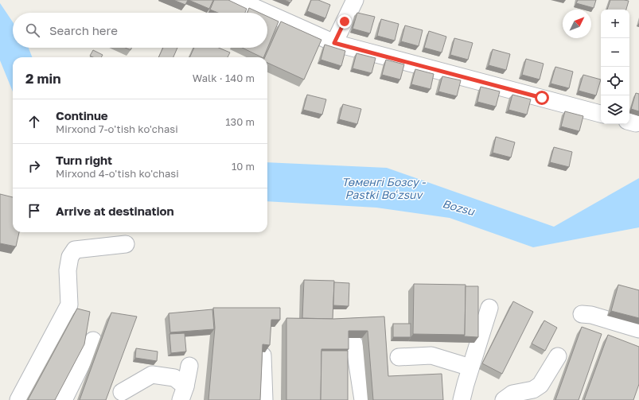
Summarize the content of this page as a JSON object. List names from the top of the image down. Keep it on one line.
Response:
{"water":["Төменгі Бозсу - Pastki Boʻzsuv","Bozsu"],"north":"top right","page":{"map_buttons":["+","−"],"search":"Search here","heading":["2 min","Walk · 140 m"],"list":[["Continue","Mirxond 7-o'tish ko'chasi","130 m"],["Turn right","Mirxond 4-o'tish ko'chasi","10 m"],"Arrive at destination"]}}
